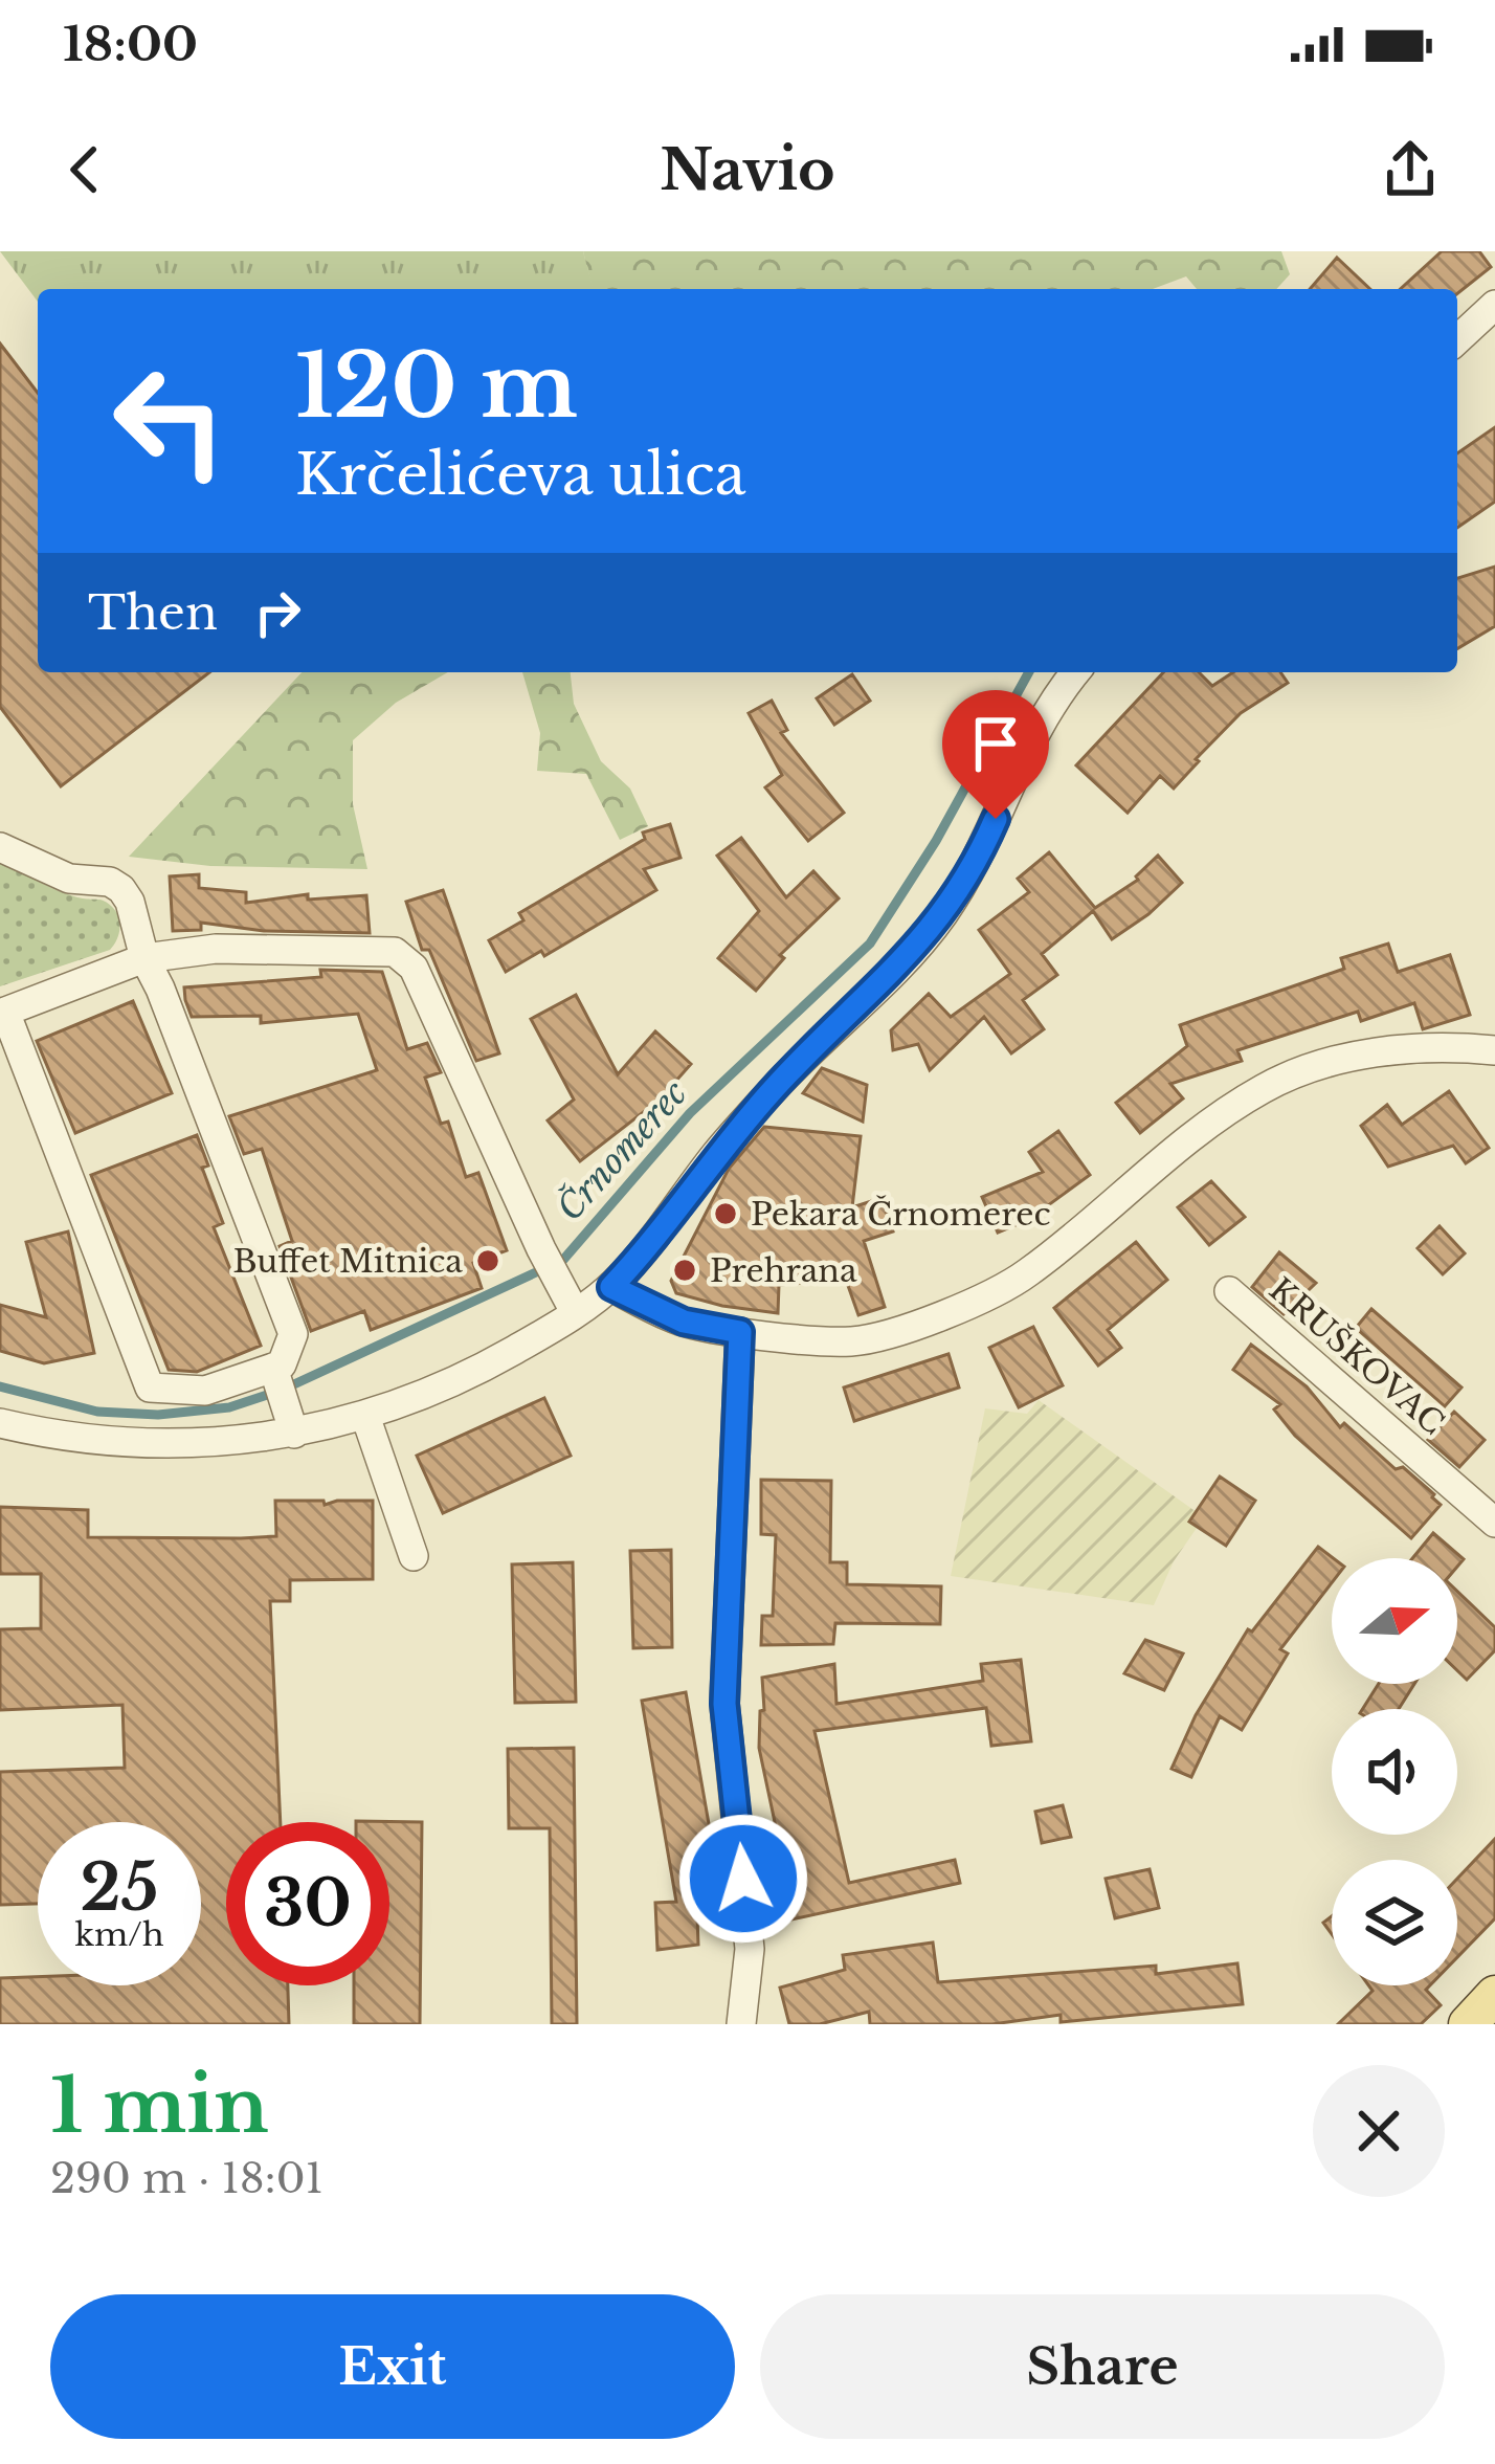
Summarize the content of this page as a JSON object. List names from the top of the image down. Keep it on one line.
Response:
{"streets":{"street":["KRUŠKOVAC"]},"water":["Črnomerec"],"places":["Pekara Črnomerec","Buffet Mitnica","Prehrana"],"north":"right","page":{"status":"18:00","header":"Navio","turn":["120 m","Krčelićeva ulica"],"then":"Then","speed":"25 km/h","limit":"30","heading":["1 min","290 m · 18:01"],"buttons":["Exit","Share"]}}
